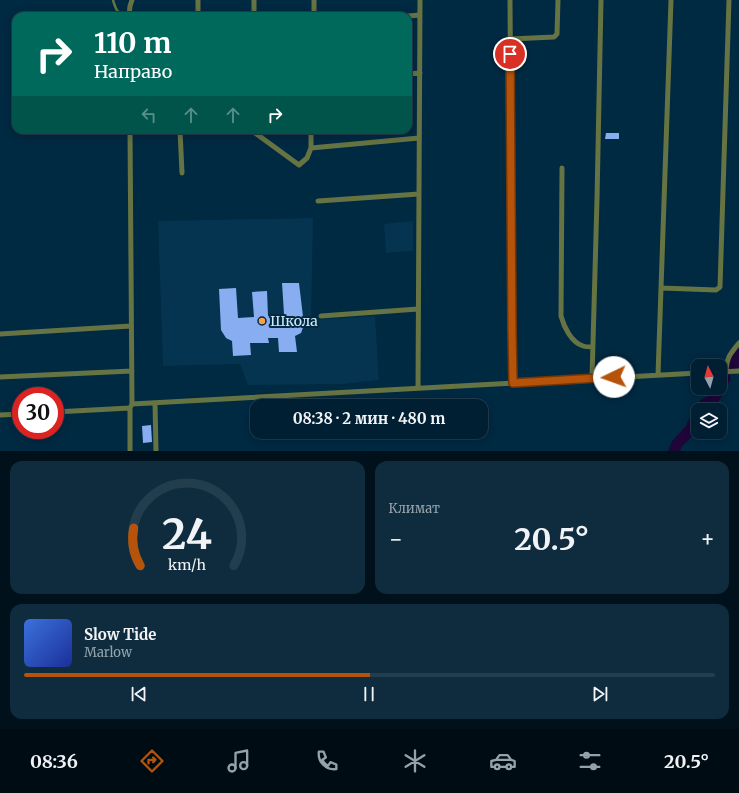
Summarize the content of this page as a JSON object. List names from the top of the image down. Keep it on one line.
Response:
{"places":["Школа"],"north":"top","page":{"turn":["110 m","Направо"],"limit":"30","trip":"08:38 · 2 мин · 480 m","tile":"Климат","heat":["−","20.5°","+"],"song":["Slow Tide","Marlow"],"tabs":["08:36","20.5°"],"gauge":["24","km/h"]}}
